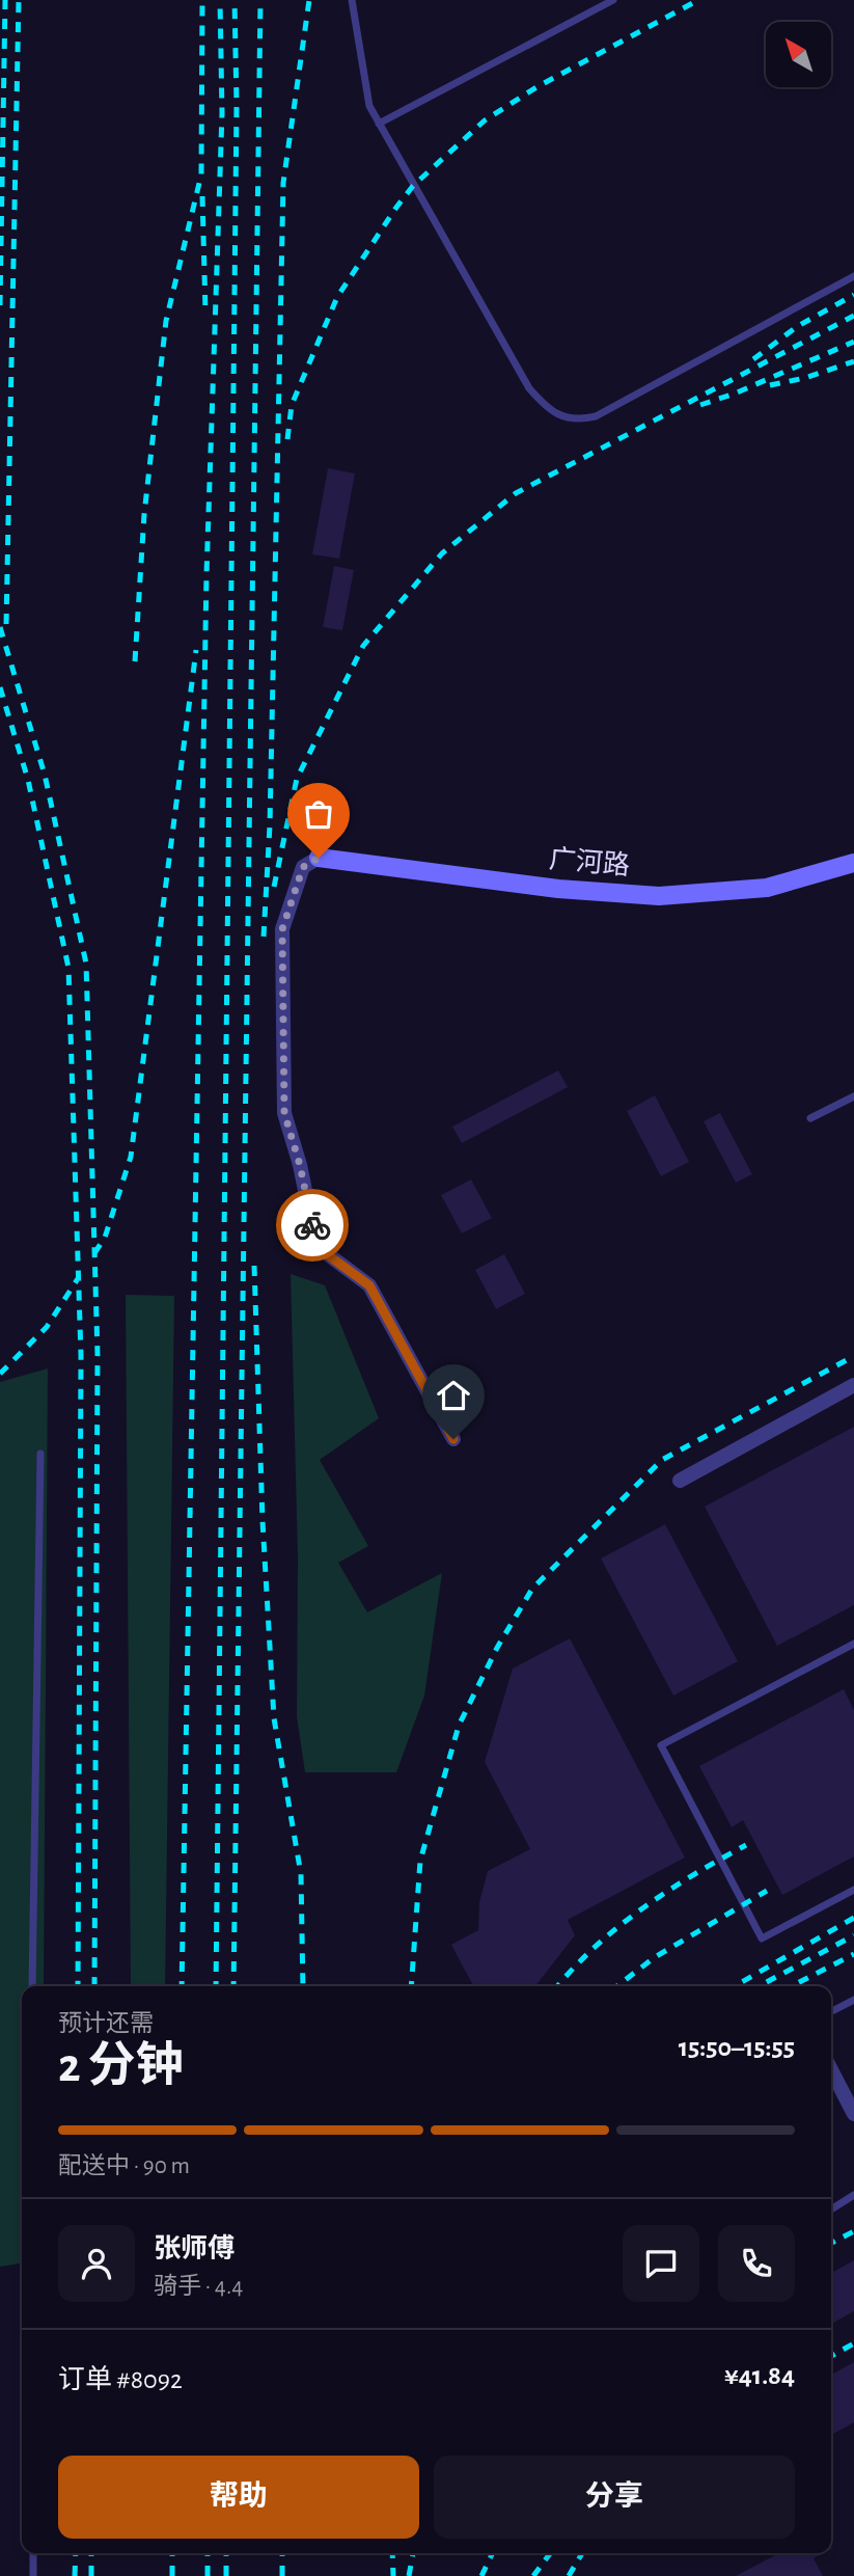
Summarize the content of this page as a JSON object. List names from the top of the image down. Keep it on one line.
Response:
{"streets":{"street":["广河路"]},"north":"top left","page":{"heading":["2 分钟","预计还需","15:50–15:55"],"panel":["张师傅","骑手 · 4.4","订单 #8092","¥41.84"],"bar":"配送中 · 90 m","buttons":["帮助","分享"]}}
